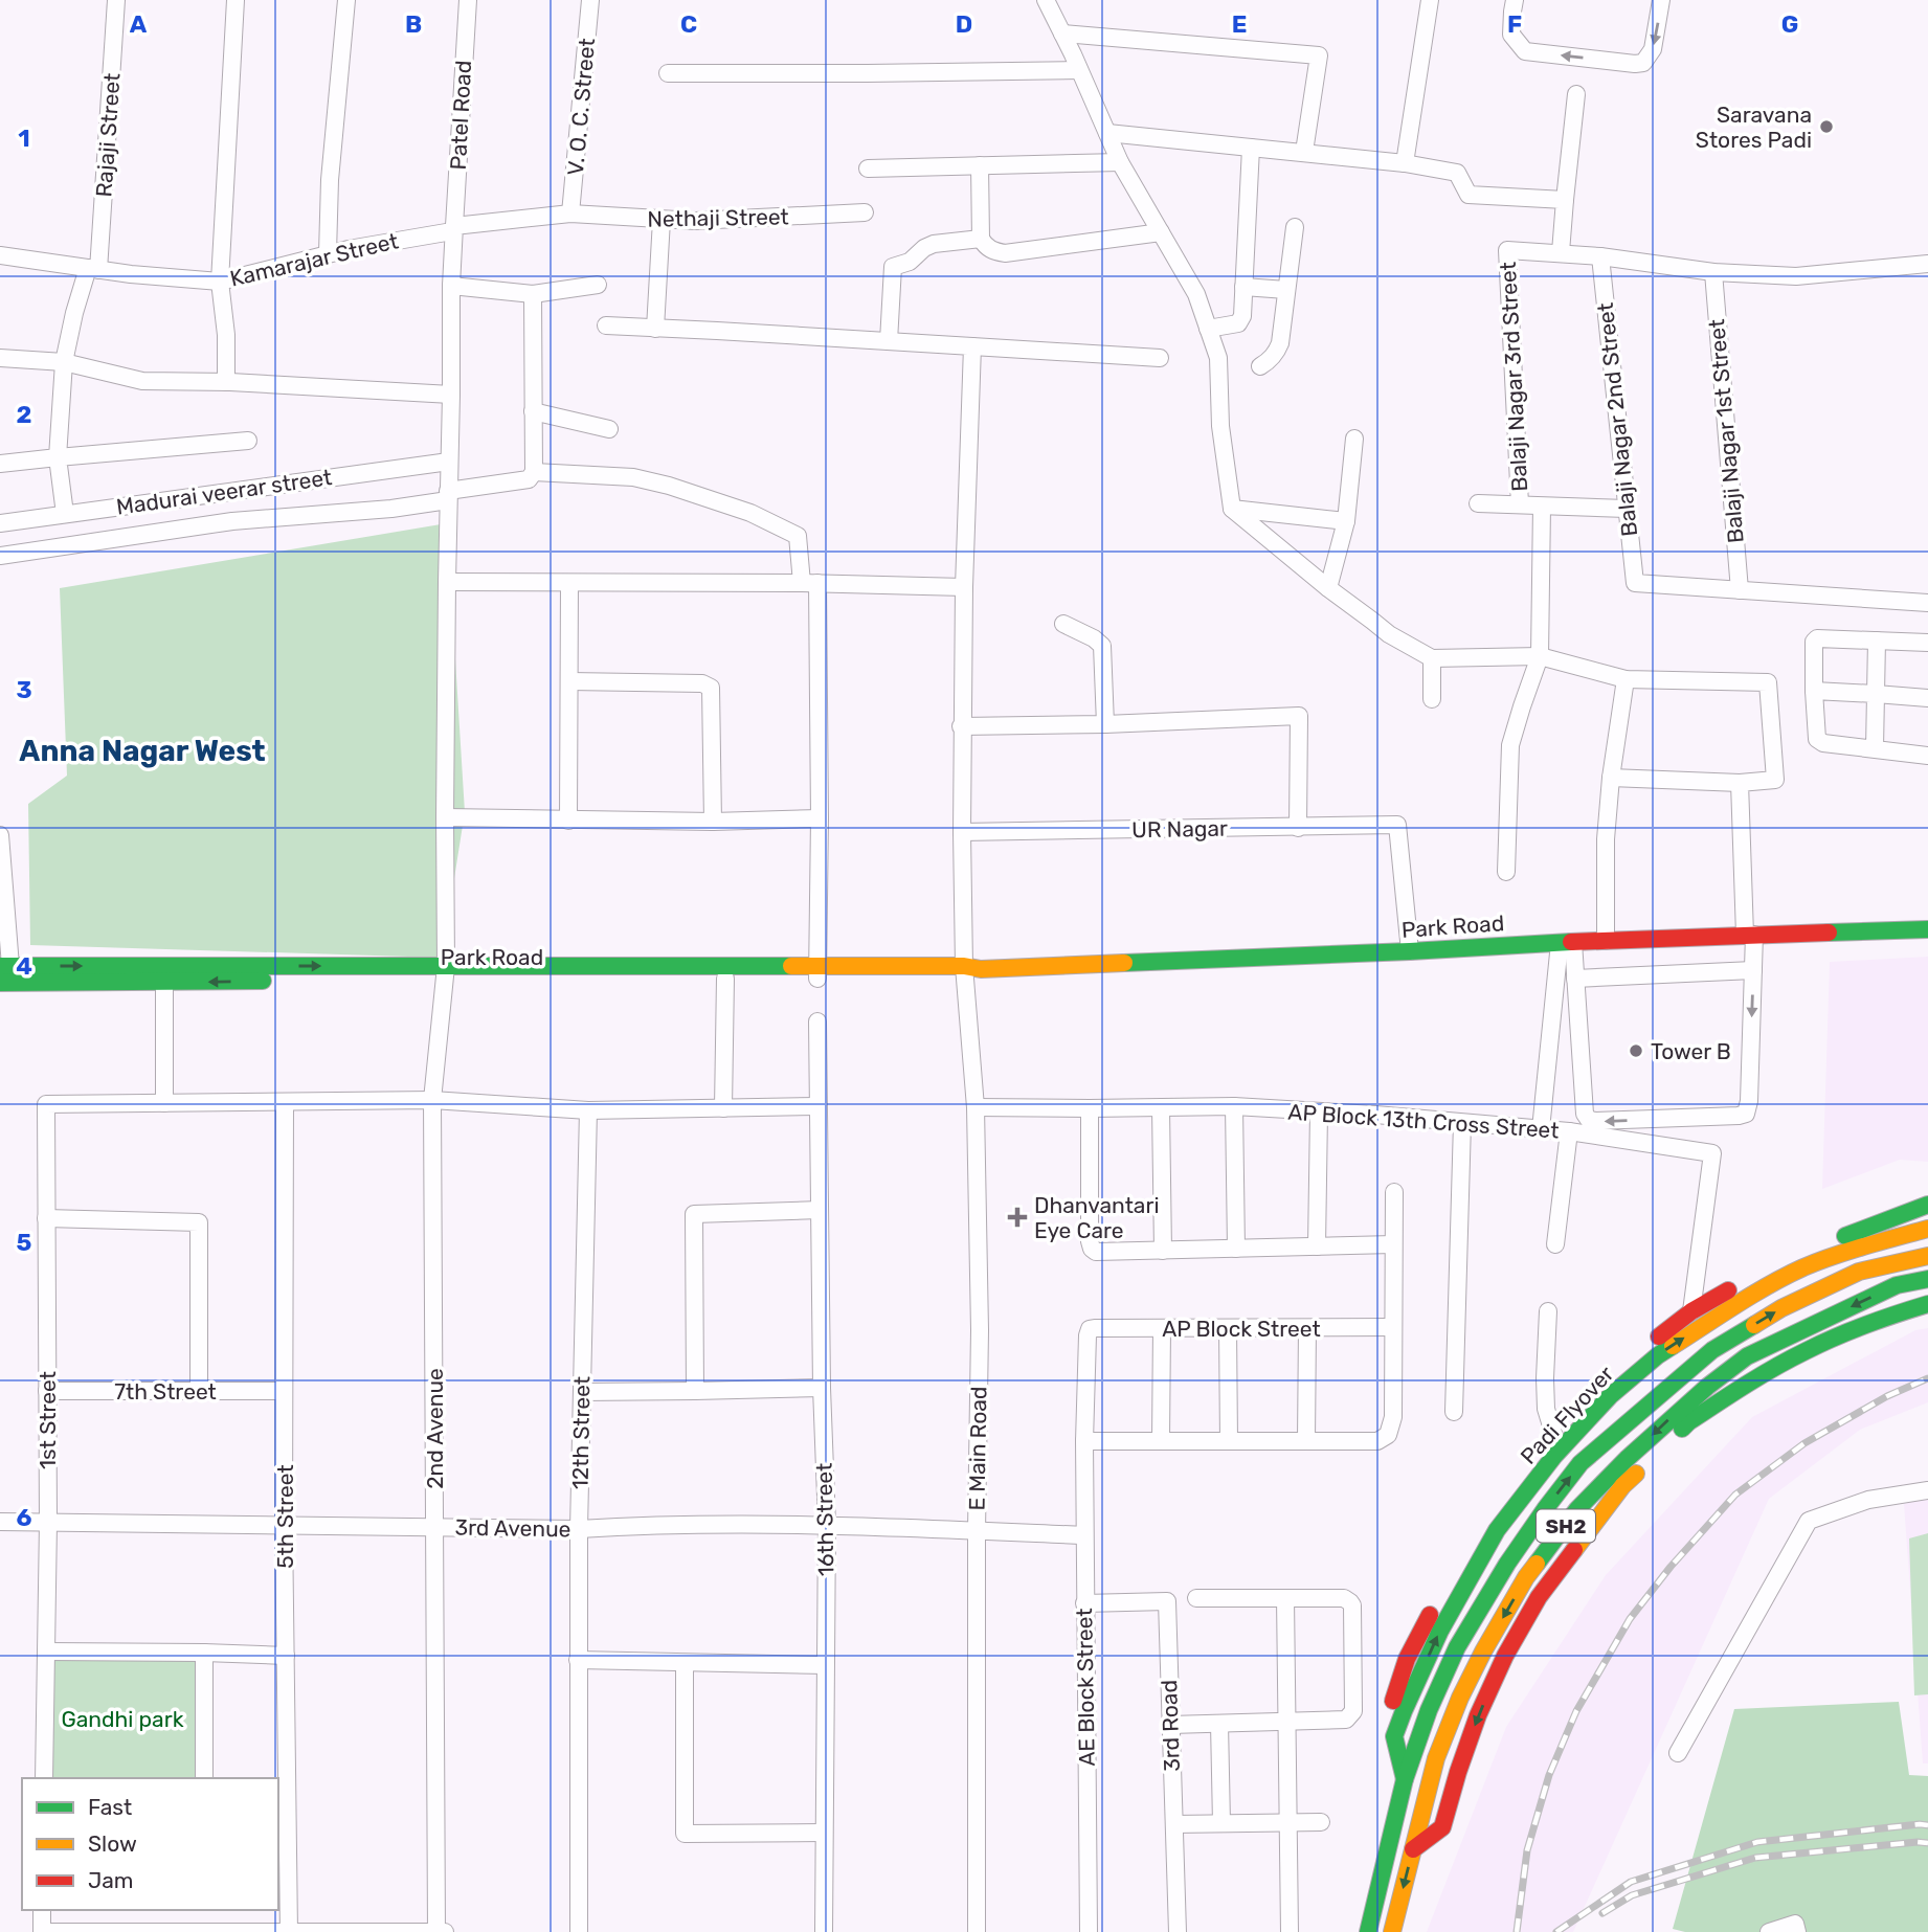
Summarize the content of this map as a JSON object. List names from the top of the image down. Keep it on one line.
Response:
{"streets":{"main road":["Park Road","Padi Flyover","SH2"],"street":["V. O. C. Street","Patel Road","Rajaji Street","Nethaji Street","Kamarajar Street","Balaji Nagar 3rd Street","Balaji Nagar 2nd Street","Balaji Nagar 1st Street","Madurai veerar street","UR Nagar","AP Block 13th Cross Street","AP Block Street","7th Street","1st Street","2nd Avenue","12th Street","E Main Road","5th Street","16th Street","3rd Avenue","AE Block Street","3rd Road"]},"crossings":[["V. O. C. Street","Nethaji Street"],["Patel Road","Nethaji Street"],["Patel Road","Kamarajar Street"],["Patel Road","Madurai veerar street"],["Patel Road","2nd Avenue"],["Rajaji Street","Kamarajar Street"],["Rajaji Street","Madurai veerar street"],["Nethaji Street","Kamarajar Street"],["Balaji Nagar 2nd Street","Balaji Nagar 1st Street"],["UR Nagar","Park Road"],["UR Nagar","E Main Road"],["Park Road","2nd Avenue"],["Park Road","E Main Road"],["AP Block 13th Cross Street","E Main Road"],["AP Block Street","AE Block Street"],["7th Street","1st Street"],["7th Street","5th Street"],["1st Street","3rd Avenue"],["2nd Avenue","3rd Avenue"],["12th Street","3rd Avenue"],["E Main Road","3rd Avenue"],["5th Street","3rd Avenue"],["16th Street","3rd Avenue"],["3rd Avenue","AE Block Street"],["AE Block Street","3rd Road"]],"districts":["Anna Nagar West"],"parks":["Gandhi park"],"places":{"other":["Saravana Stores Padi","Tower B"],"health":["Dhanvantari Eye Care"]},"legend":["Fast","Slow","Jam"],"grid":{"columns":["A","B","C","D","E","F","G"],"rows":["1","2","3","4","5","6"]}}
